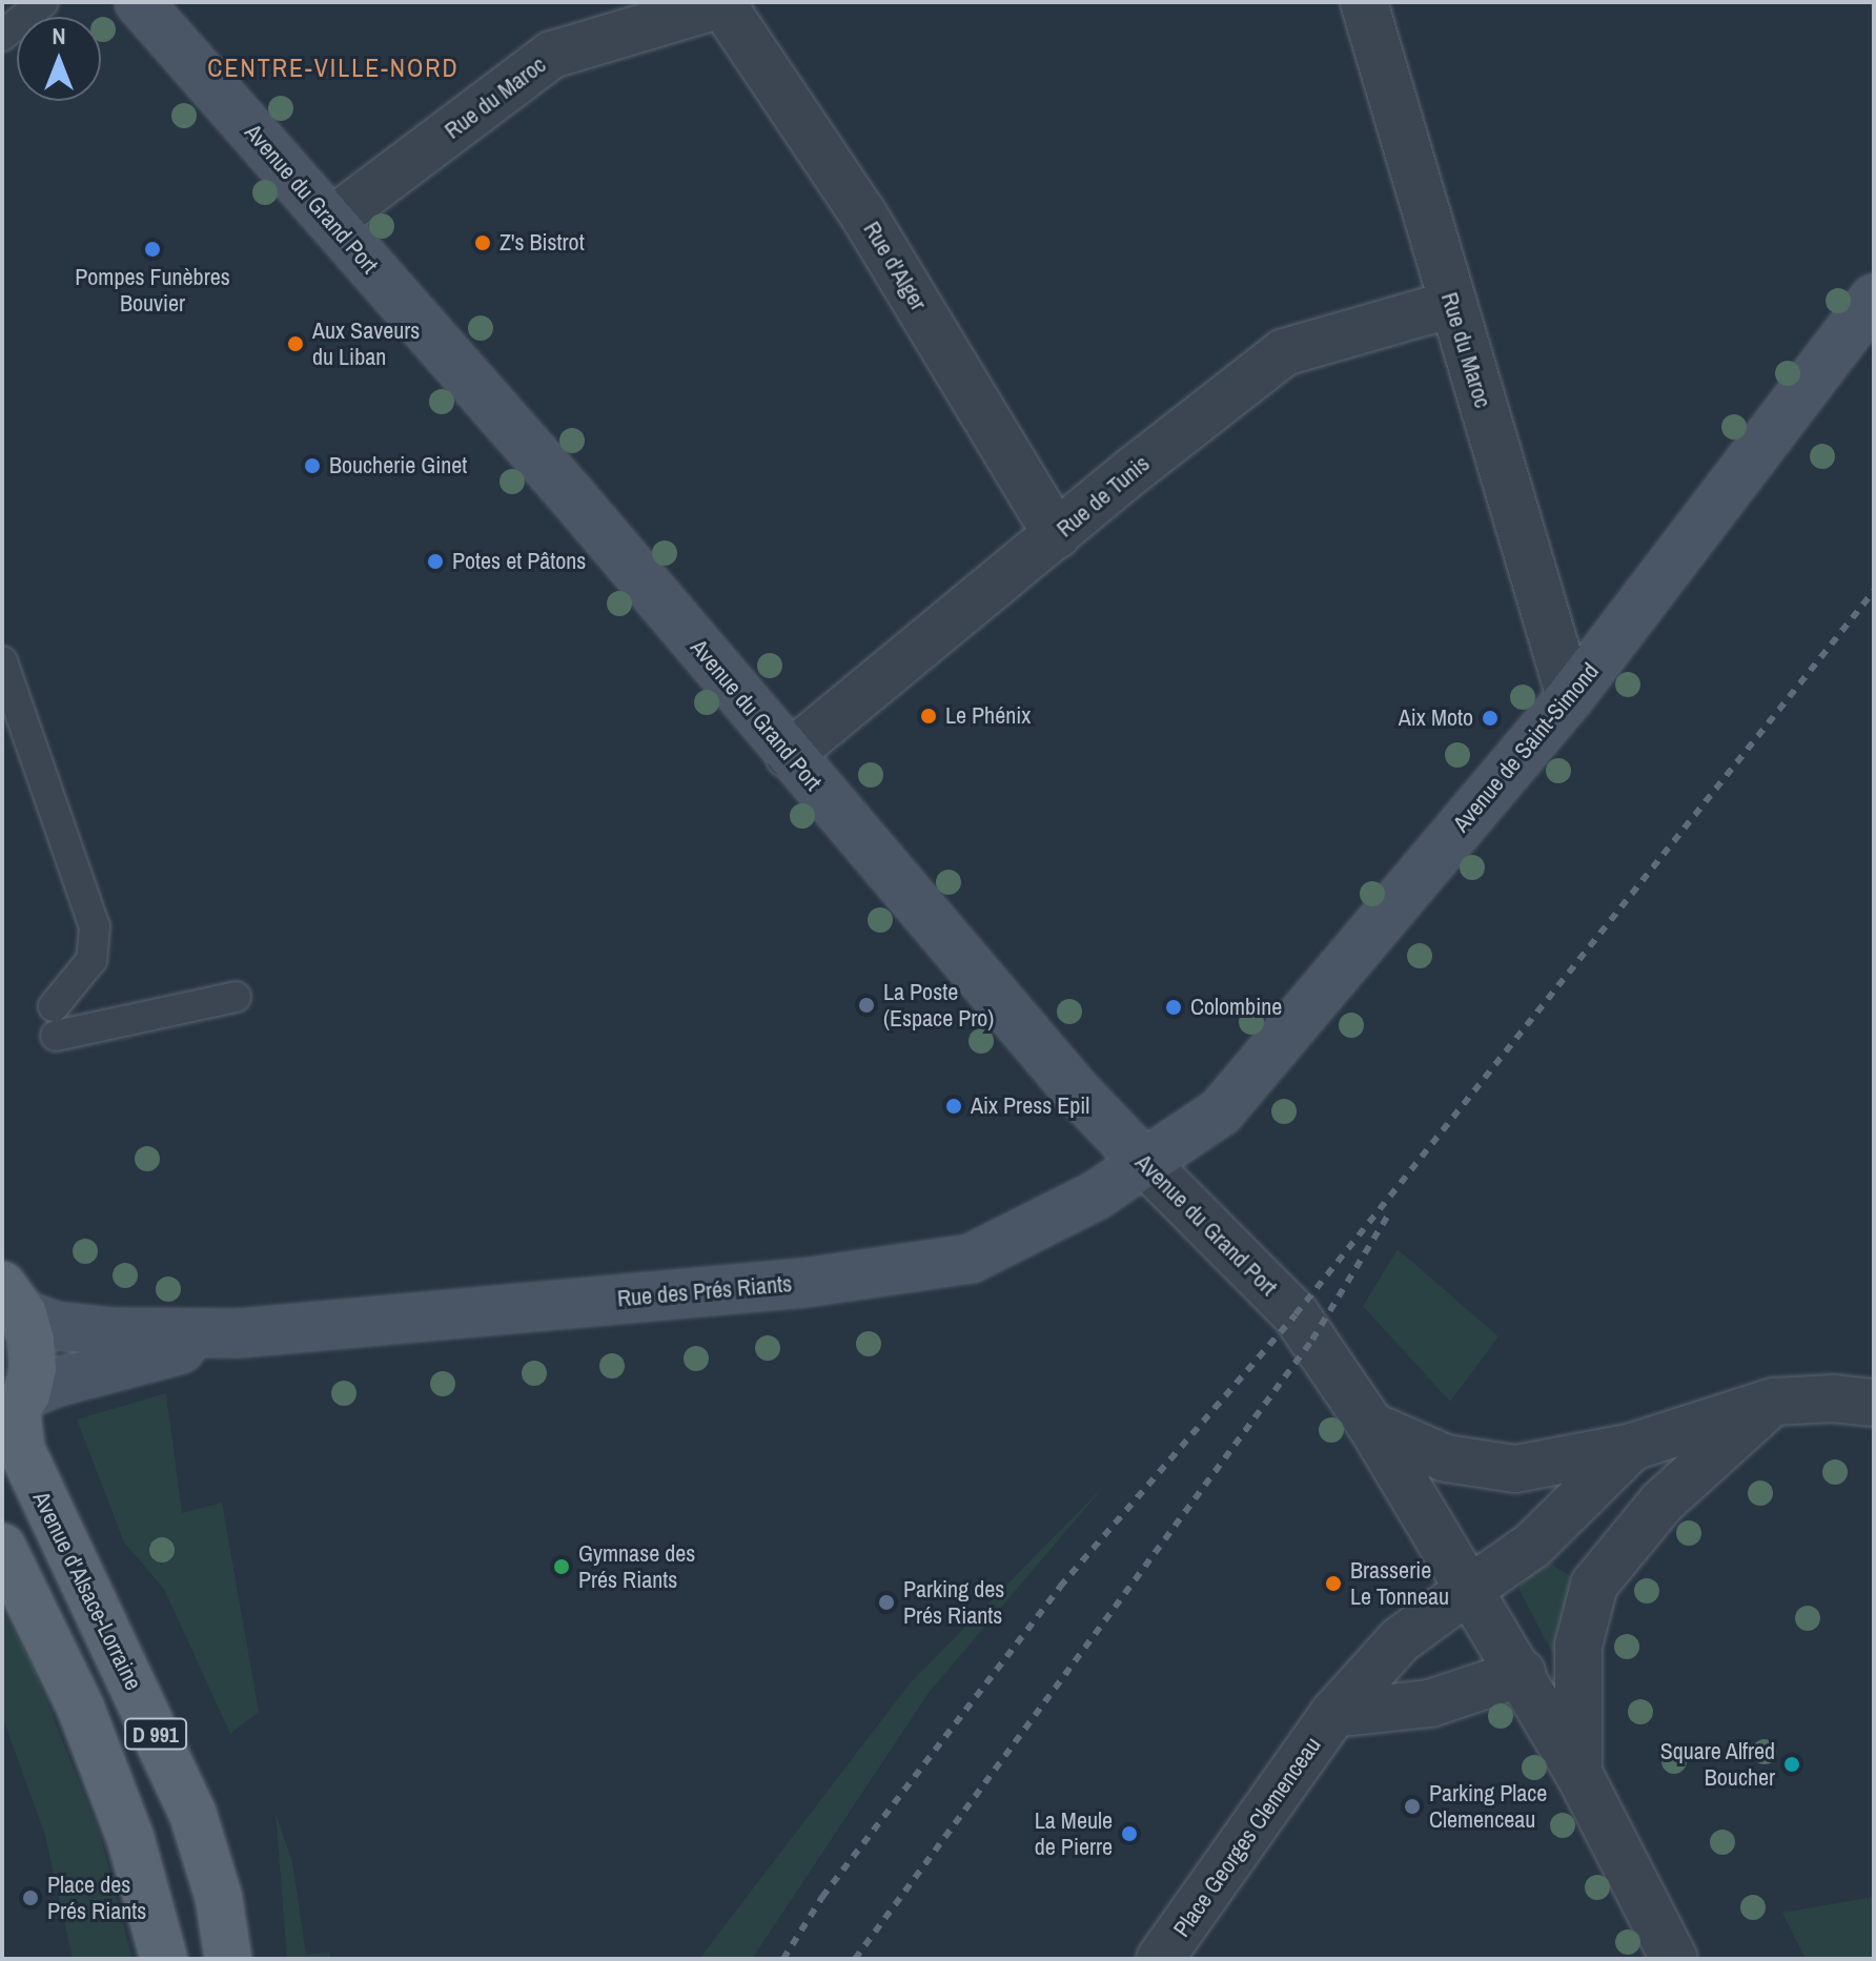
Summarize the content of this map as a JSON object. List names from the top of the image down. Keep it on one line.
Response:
{"streets":{"main road":["Avenue du Grand Port","Avenue de Saint-Simond","Rue des Prés Riants","Avenue d'Alsace-Lorraine","D 991"],"street":["Rue du Maroc","Rue d'Alger","Rue de Tunis","Place Georges Clemenceau"]},"crossings":[["Rue du Maroc","Avenue du Grand Port"],["Rue du Maroc","Rue d'Alger"],["Rue du Maroc","Rue de Tunis"],["Rue du Maroc","Avenue de Saint-Simond"],["Avenue du Grand Port","Rue de Tunis"],["Avenue du Grand Port","Avenue de Saint-Simond"],["Avenue du Grand Port","Rue des Prés Riants"],["Rue d'Alger","Rue de Tunis"],["Avenue de Saint-Simond","Rue des Prés Riants"],["Rue des Prés Riants","Avenue d'Alsace-Lorraine"]],"districts":["CENTRE-VILLE-NORD"],"places":["Z's Bistrot","Pompes Funèbres Bouvier","Aux Saveurs du Liban","Boucherie Ginet","Potes et Pâtons","Le Phénix","Aix Moto","La Poste (Espace Pro)","Colombine","Aix Press Epil","Gymnase des Prés Riants","Brasserie Le Tonneau","Parking des Prés Riants","Square Alfred Boucher","Parking Place Clemenceau","La Meule de Pierre","Place des Prés Riants"],"north":"top"}
